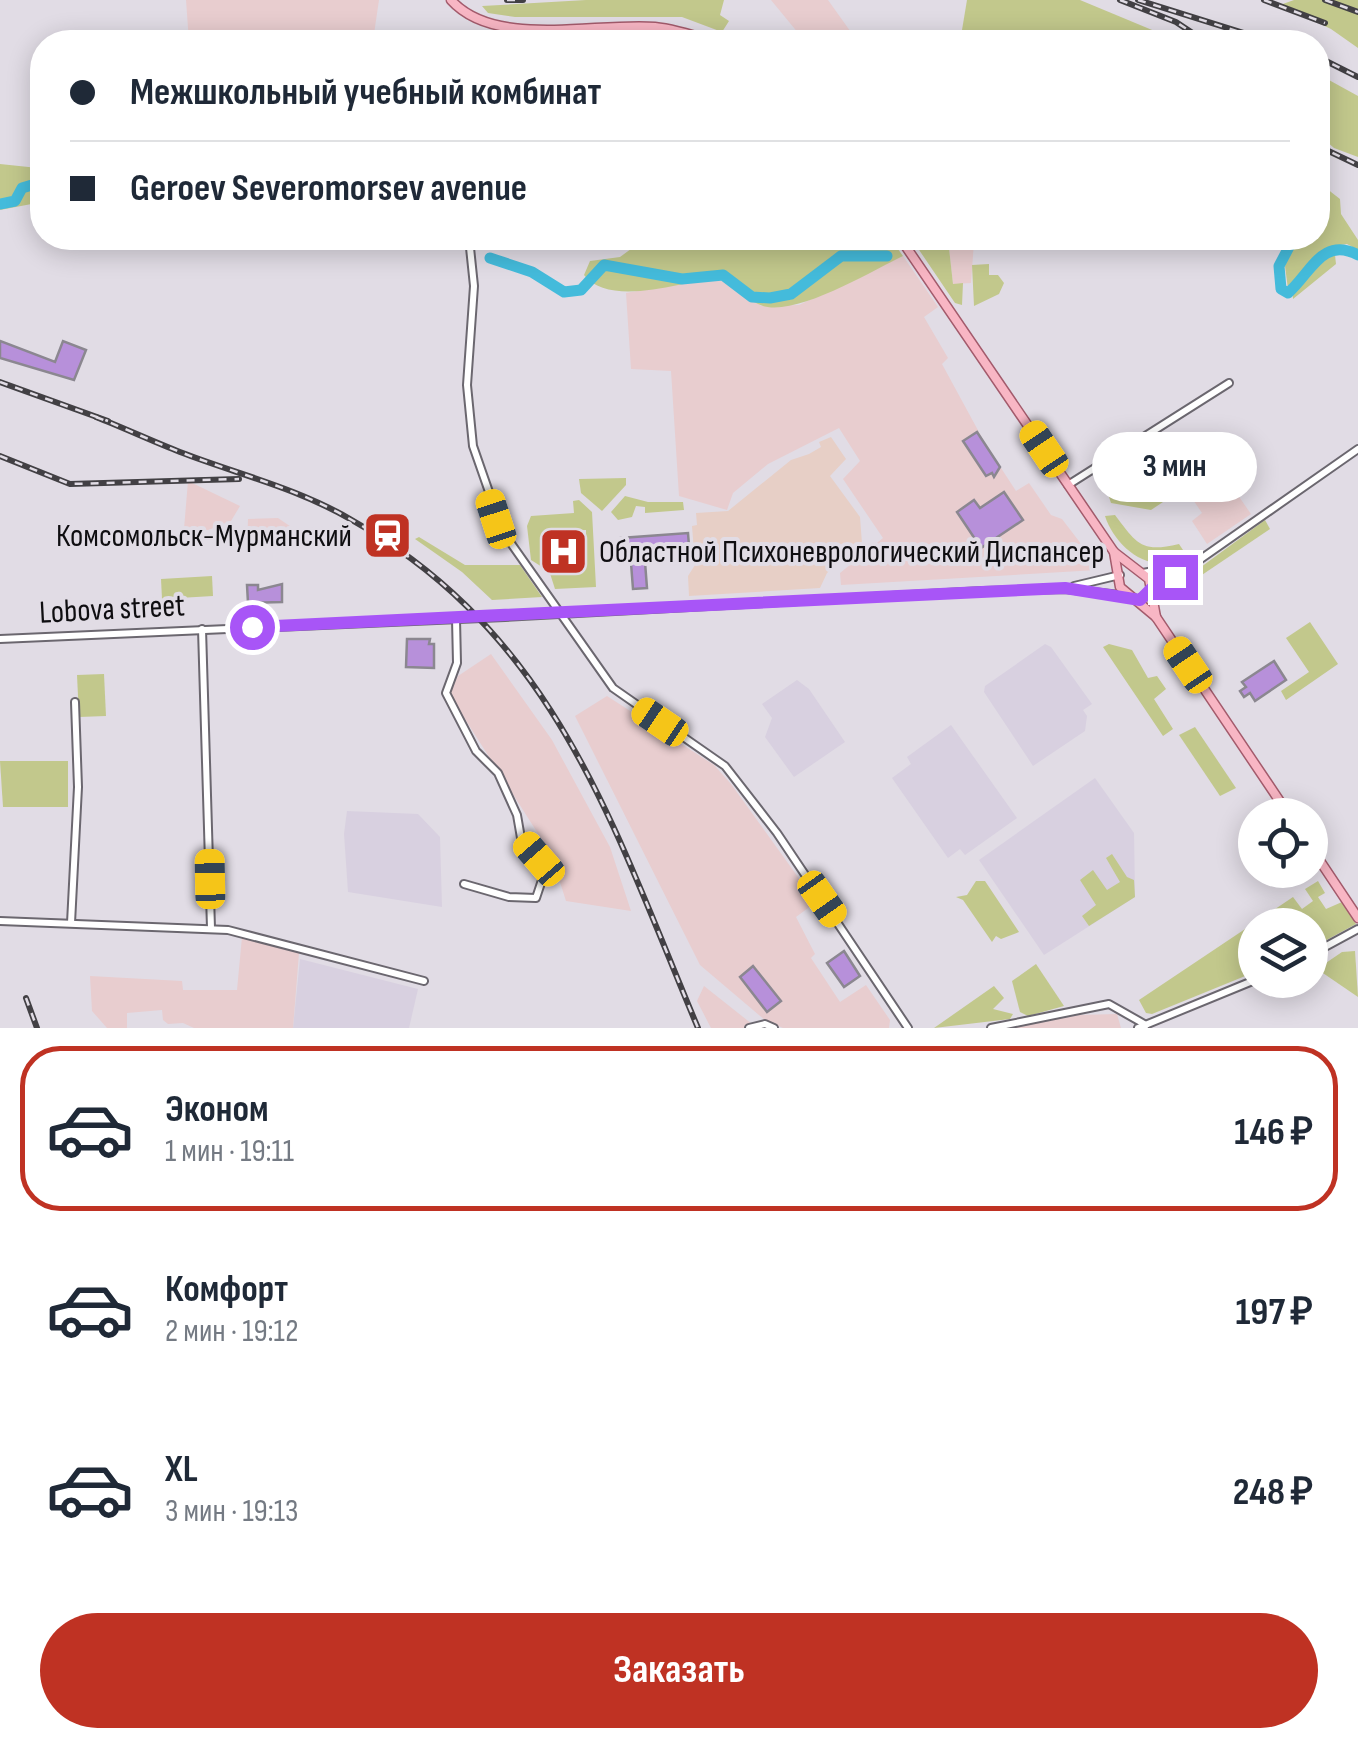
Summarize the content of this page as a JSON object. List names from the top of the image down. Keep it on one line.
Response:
{"streets":{"street":["Lobova street"]},"places":{"station":["Комсомольск-Мурманский"],"hospital":["Областной Психоневрологический Диспансер"]},"page":{"banner":["Межшкольный учебный комбинат","Geroev Severomorsev avenue"],"bubble":"3 мин","list":[{"name":"Эконом","note":"1 мин · 19:11","value":"146 ₽"},{"name":"Комфорт","note":"2 мин · 19:12","value":"197 ₽"},{"name":"XL","note":"3 мин · 19:13","value":"248 ₽"}],"buttons":"Заказать"}}
